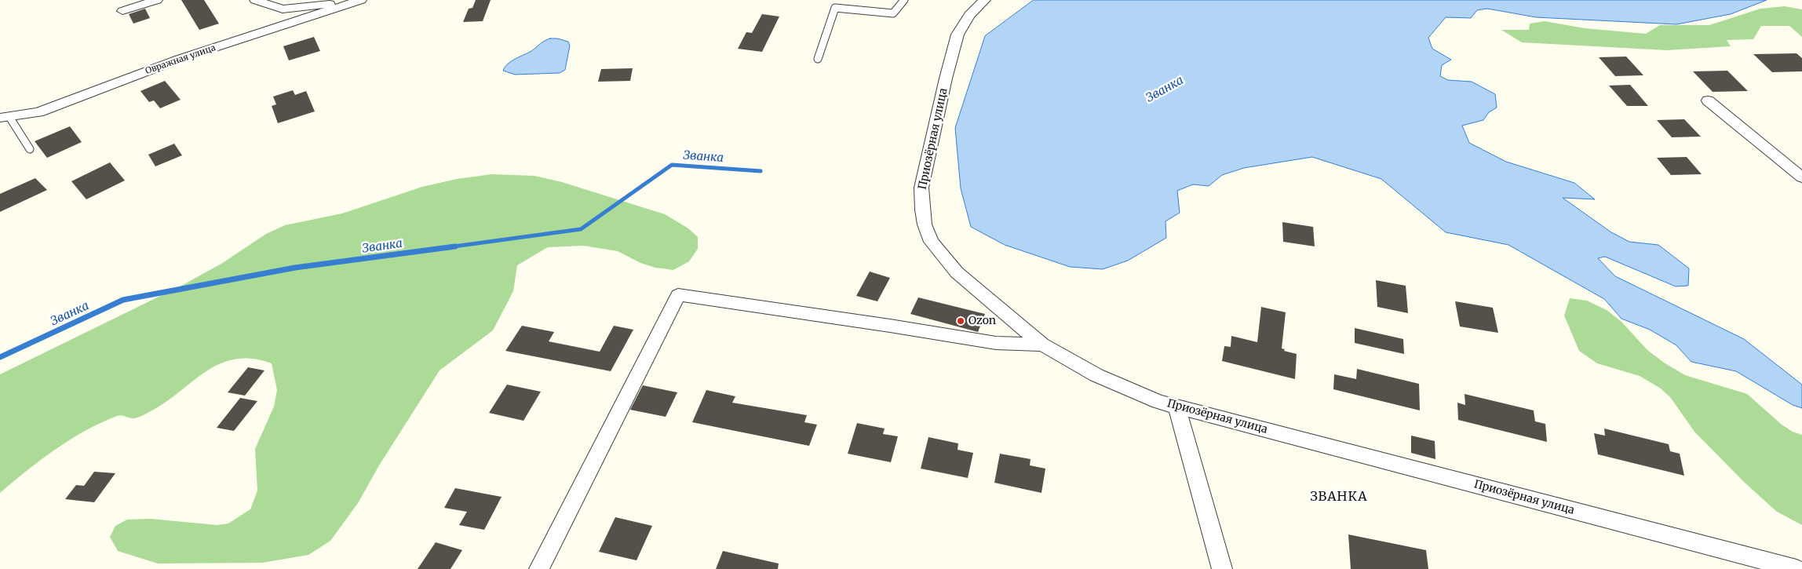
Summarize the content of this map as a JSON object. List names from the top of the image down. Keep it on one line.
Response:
{"streets":{"street":["Овражная улица","Приозёрная улица"]},"districts":["ЗВАНКА"],"water":["Званка"],"places":["Ozon"]}
